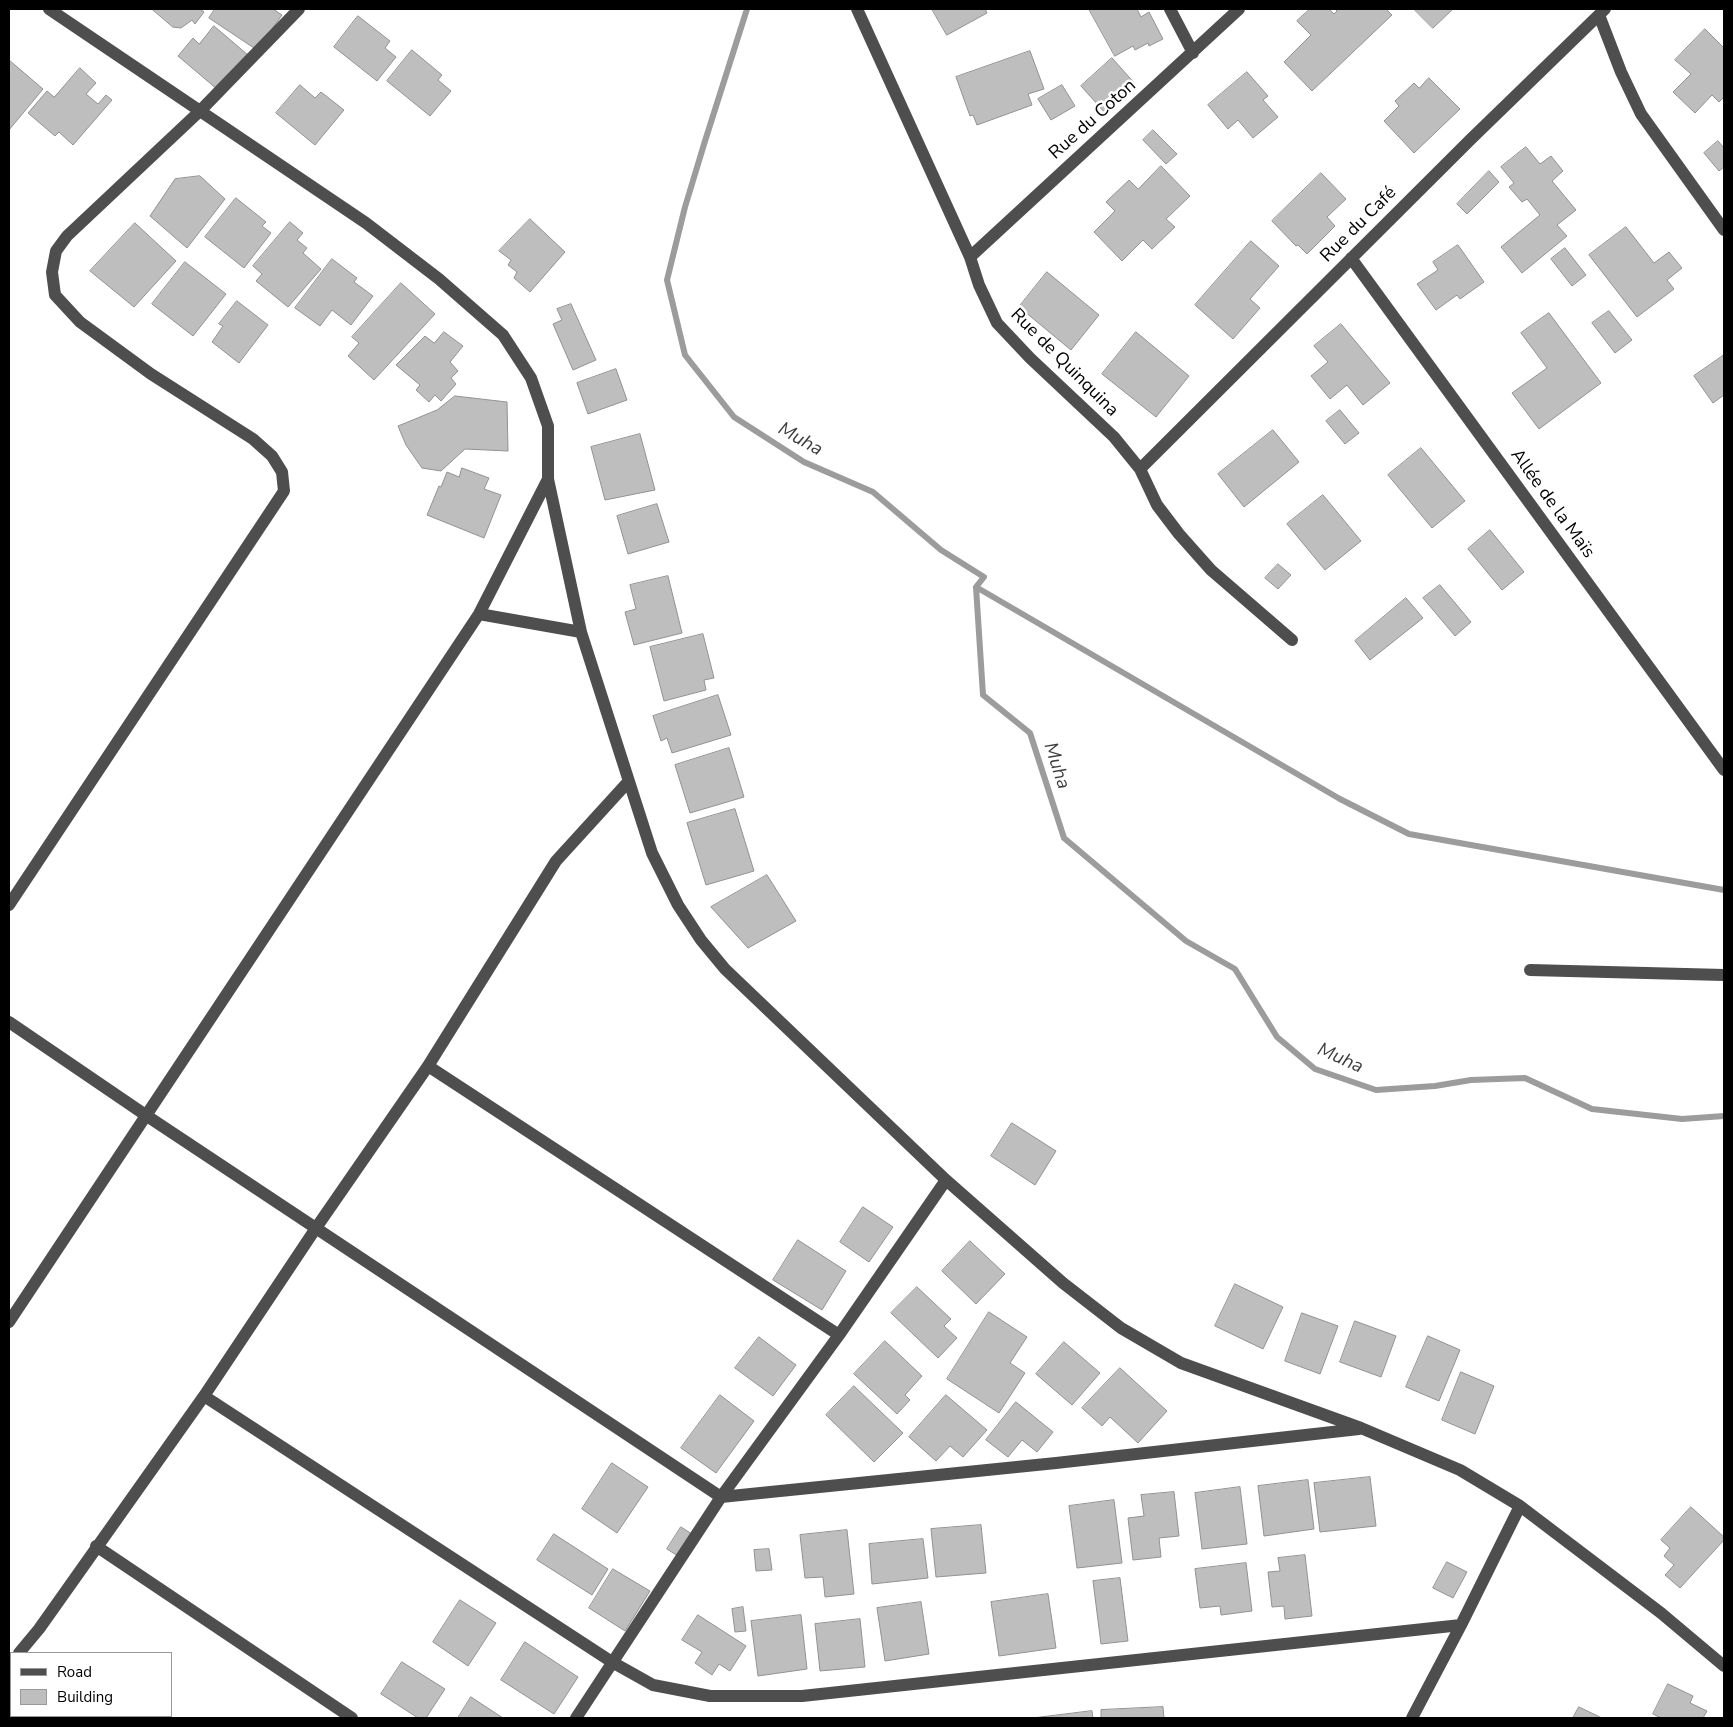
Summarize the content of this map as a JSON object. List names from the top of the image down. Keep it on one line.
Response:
{"streets":{"street":["Rue du Coton","Rue du Café","Rue de Quinquina","Allée de la Maïs"]},"crossings":[["Rue du Coton","Rue de Quinquina"],["Rue du Café","Rue de Quinquina"],["Rue du Café","Allée de la Maïs"]],"water":["Muha"],"legend":["Road","Building"]}
